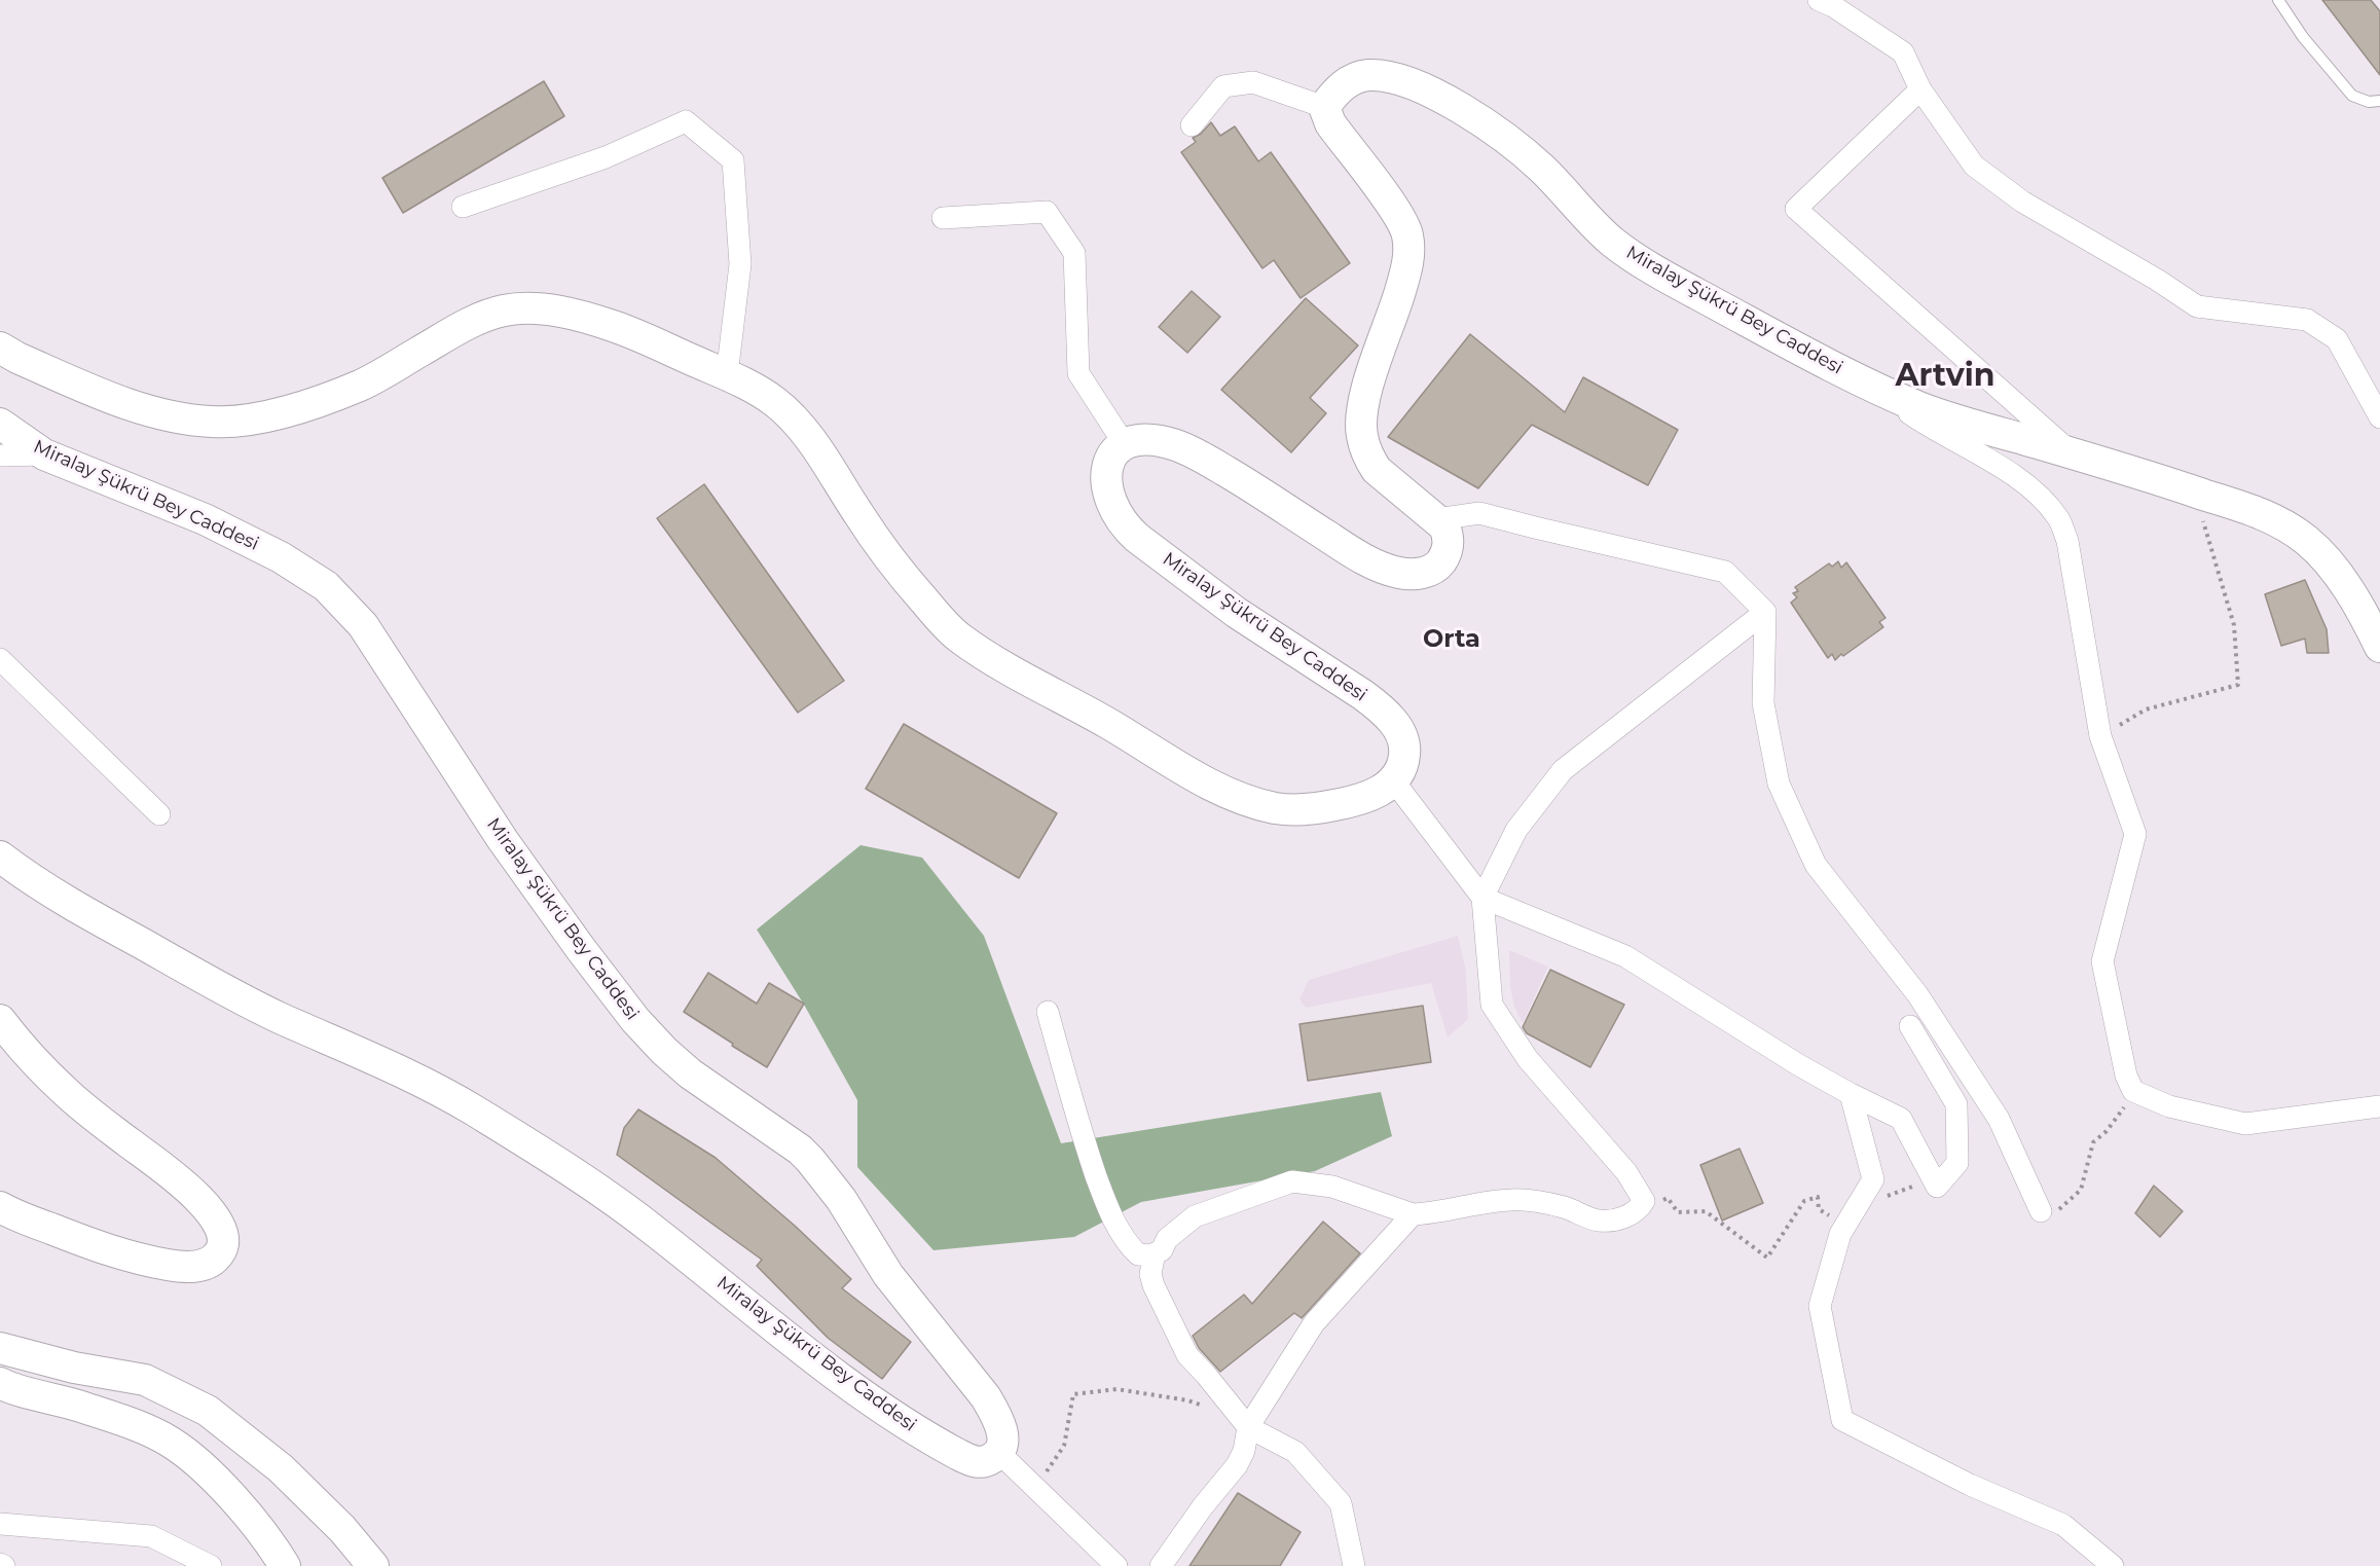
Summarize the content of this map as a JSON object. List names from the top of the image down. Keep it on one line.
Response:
{"streets":{"main road":["Miralay Şükrü Bey Caddesi"]},"districts":["Artvin","Orta"]}
